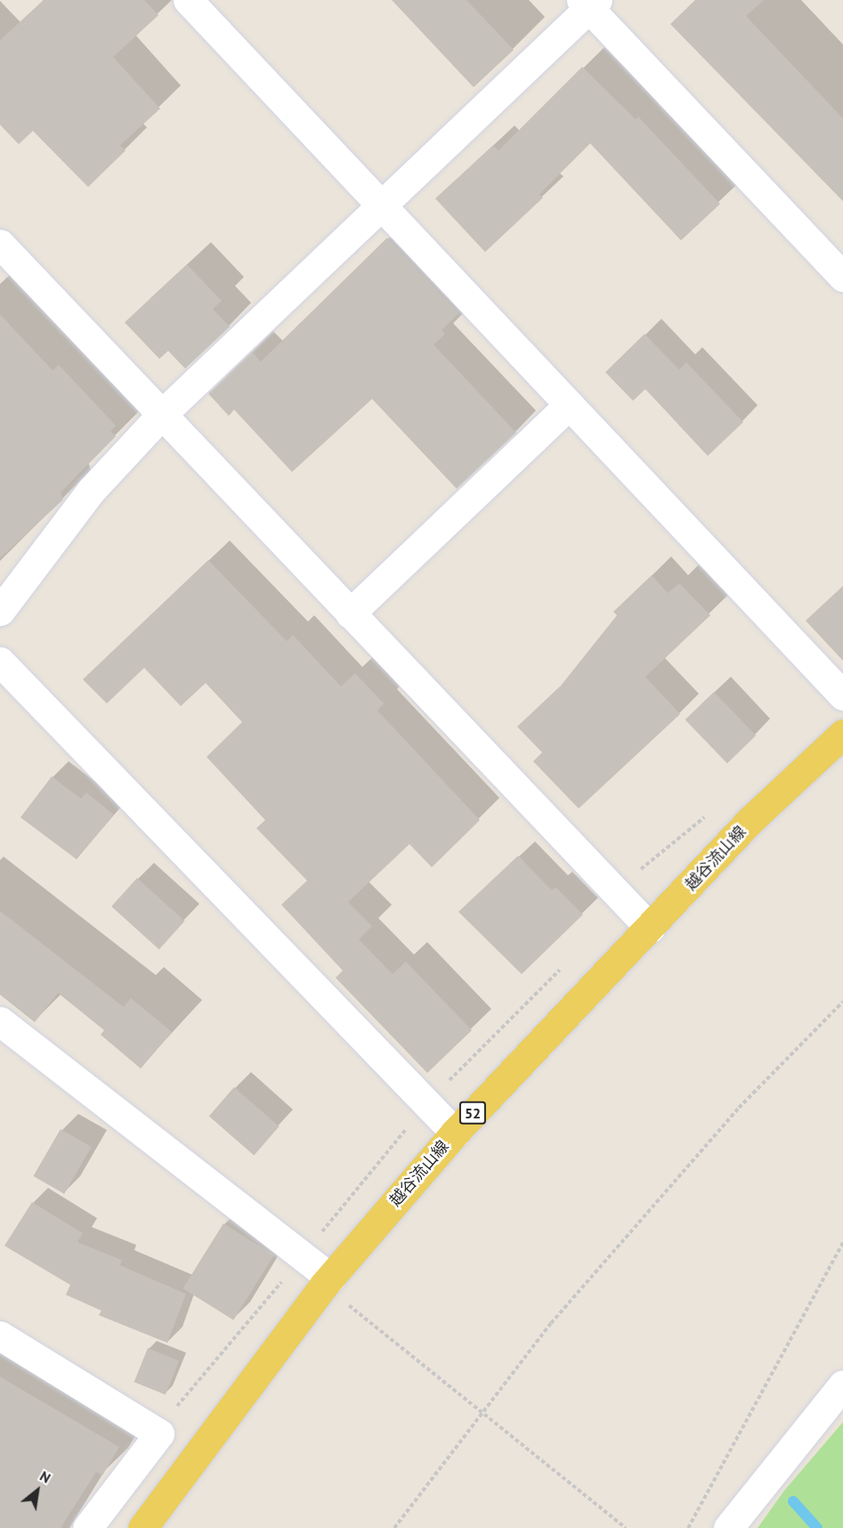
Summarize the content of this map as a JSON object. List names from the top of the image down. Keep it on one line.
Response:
{"streets":{"main road":["越谷流山線","52"]},"north":"top right"}
